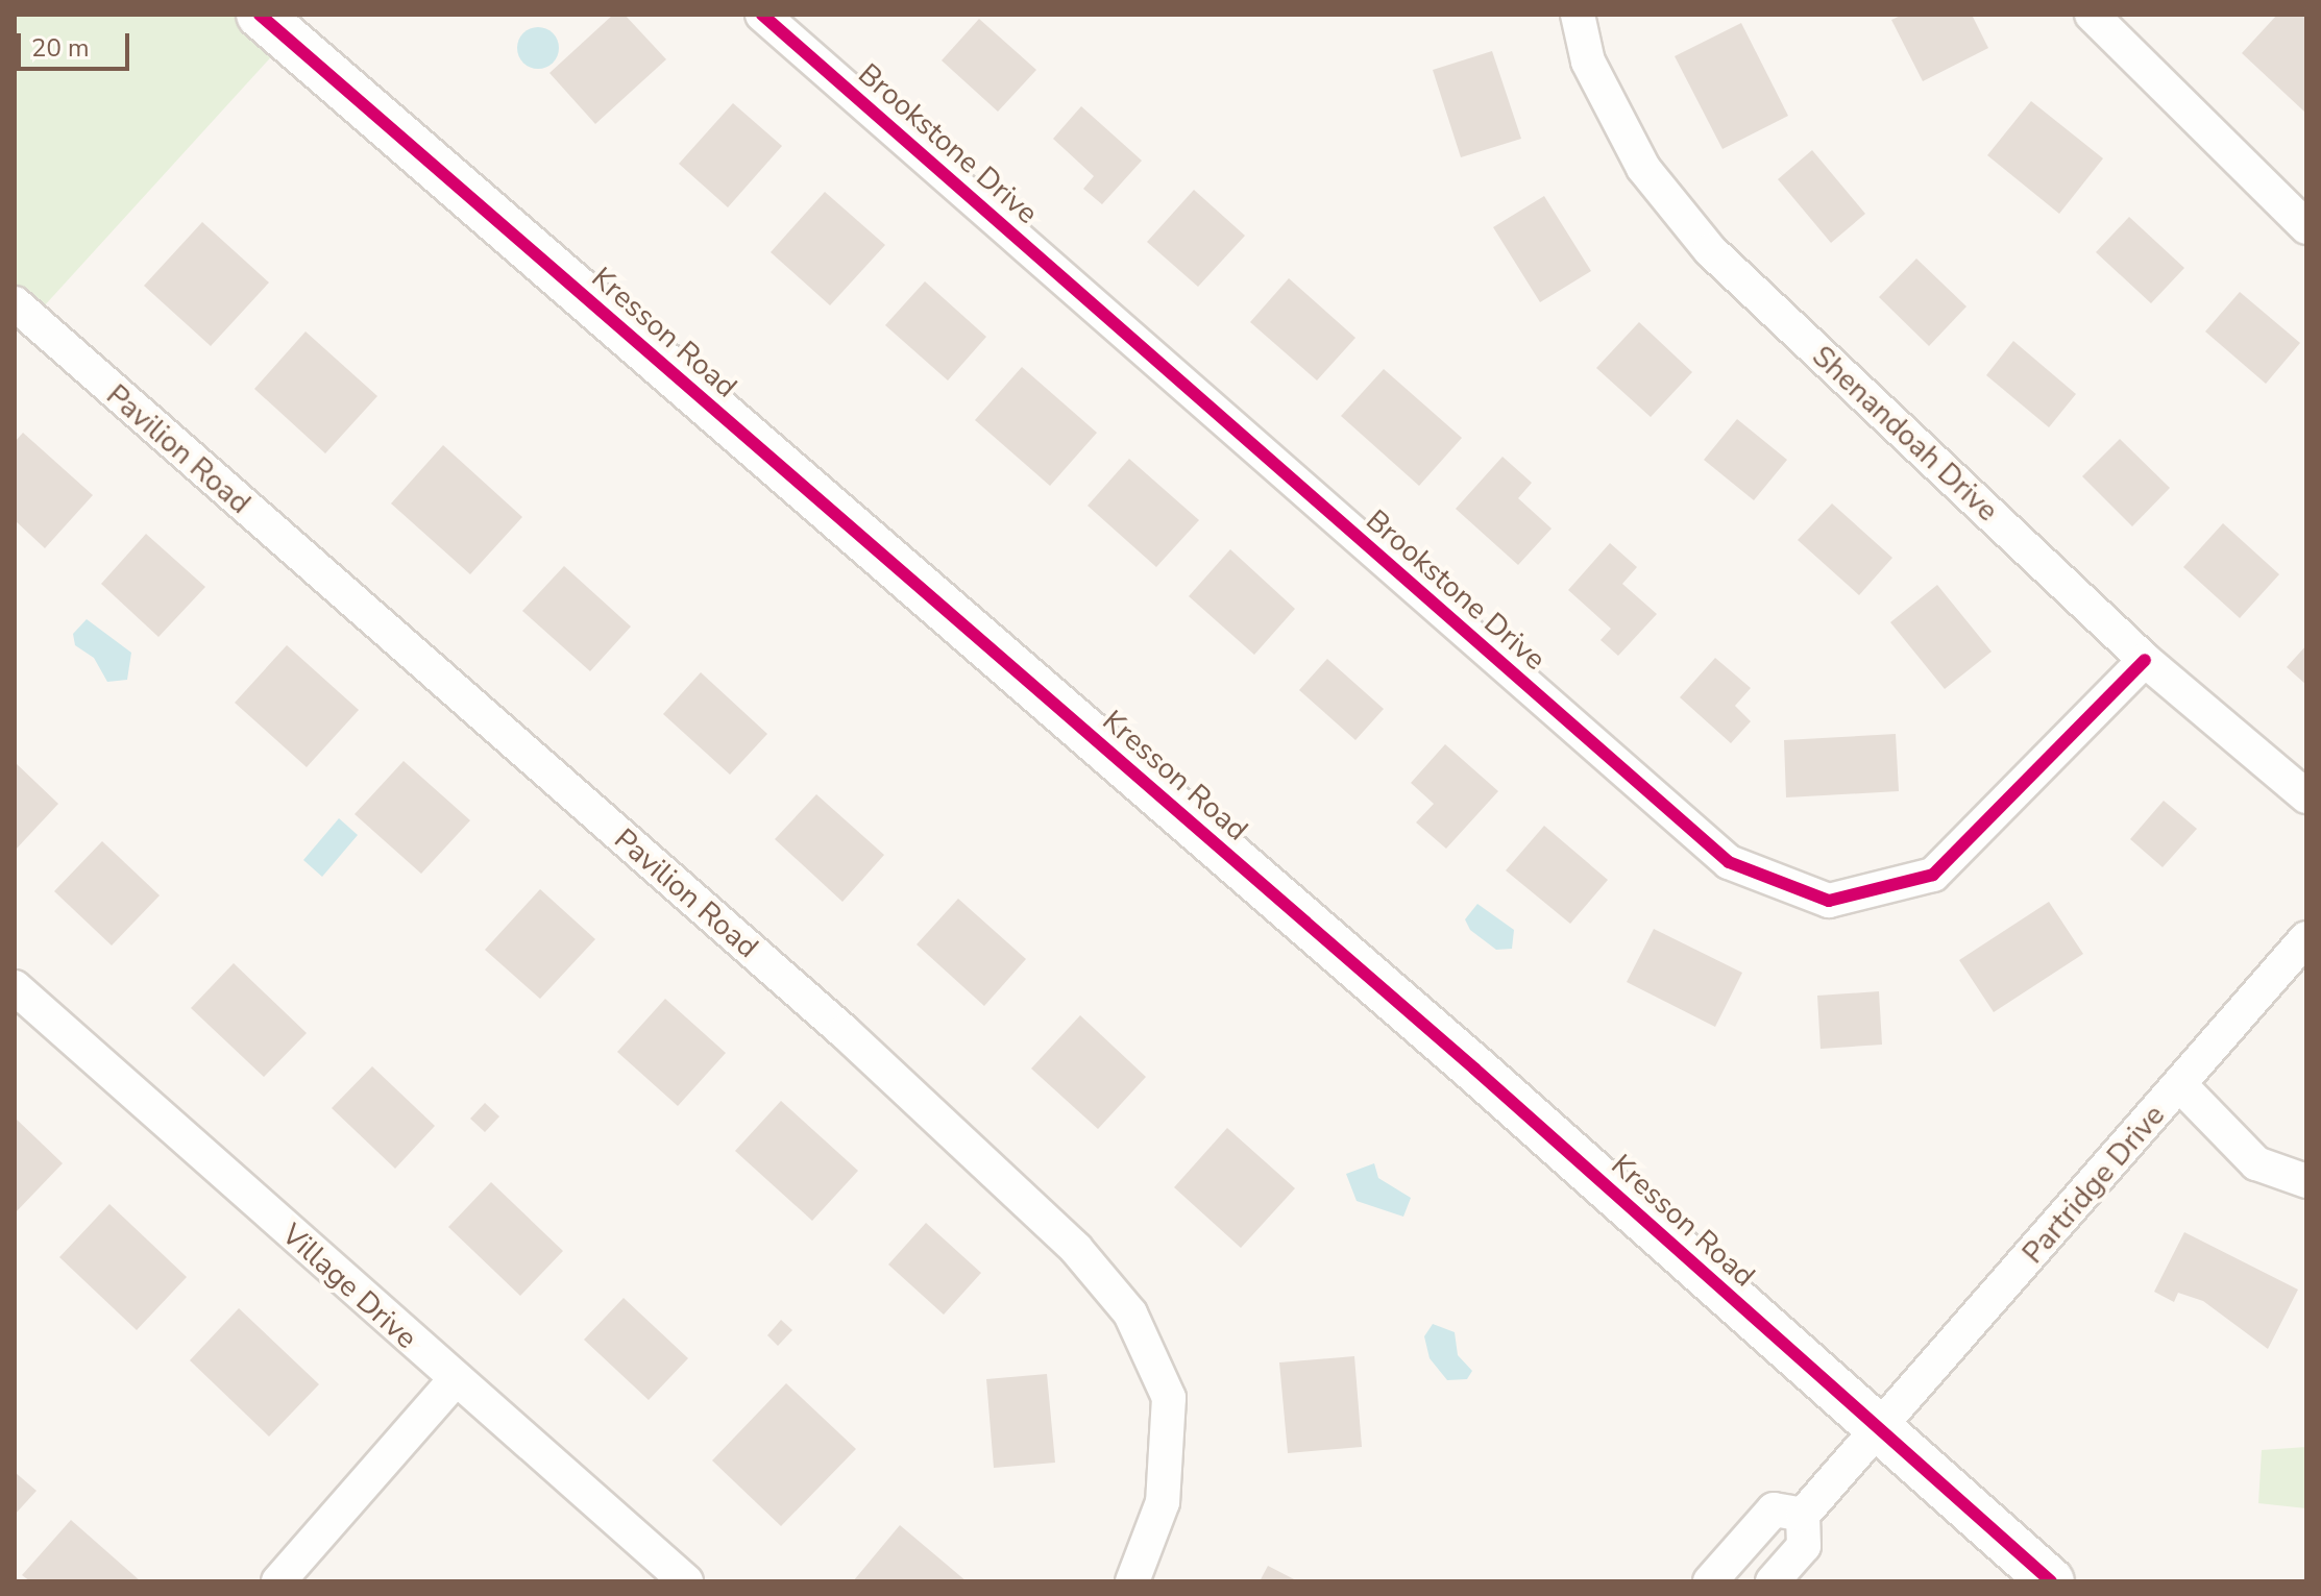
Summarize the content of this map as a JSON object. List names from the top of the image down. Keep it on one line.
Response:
{"streets":{"main road":["Kresson Road"],"street":["Brookstone Drive","Shenandoah Drive","Pavilion Road","Partridge Drive","Village Drive"]},"crossings":[["Brookstone Drive","Shenandoah Drive"],["Kresson Road","Partridge Drive"]],"scale_bar":"20 m"}
